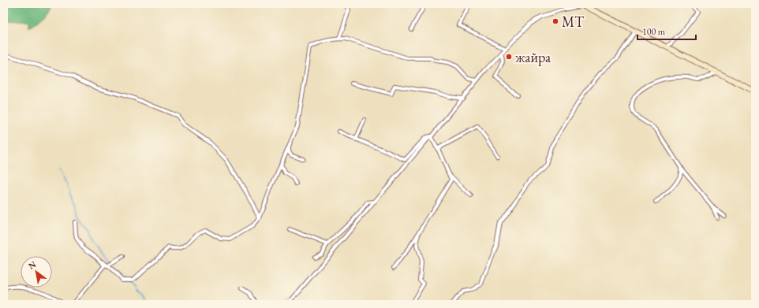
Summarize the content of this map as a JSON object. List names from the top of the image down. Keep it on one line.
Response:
{"places":["MT","жайра"],"scale_bar":"100 m","north":"top left"}
